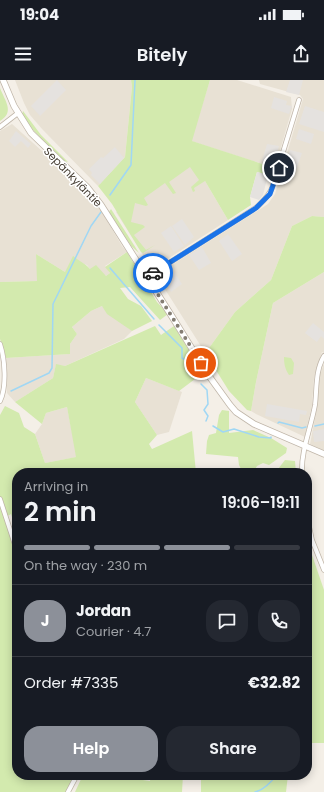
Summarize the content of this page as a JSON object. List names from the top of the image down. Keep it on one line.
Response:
{"streets":{"street":["Sepänkyläntie"]},"page":{"status":"19:04","header":"Bitely","heading":["2 min","Arriving in","19:06–19:11"],"panel":["Jordan","Courier · 4.7","Order #7335","€32.82"],"bar":"On the way · 230 m","round":"J","buttons":["Help","Share"]}}
